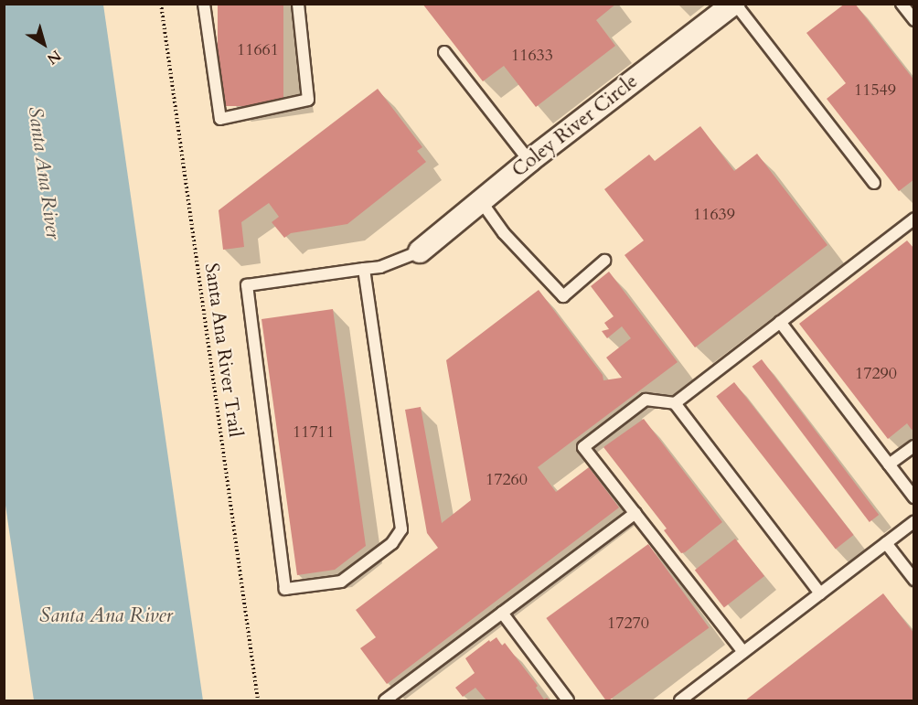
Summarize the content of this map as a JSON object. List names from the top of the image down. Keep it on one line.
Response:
{"streets":{"street":["Coley River Circle"],"path":["Santa Ana River Trail"]},"water":["Santa Ana River"],"house_numbers":["11661","11633","11549","11639","17290","11711","17260","17270"],"north":"bottom right"}
